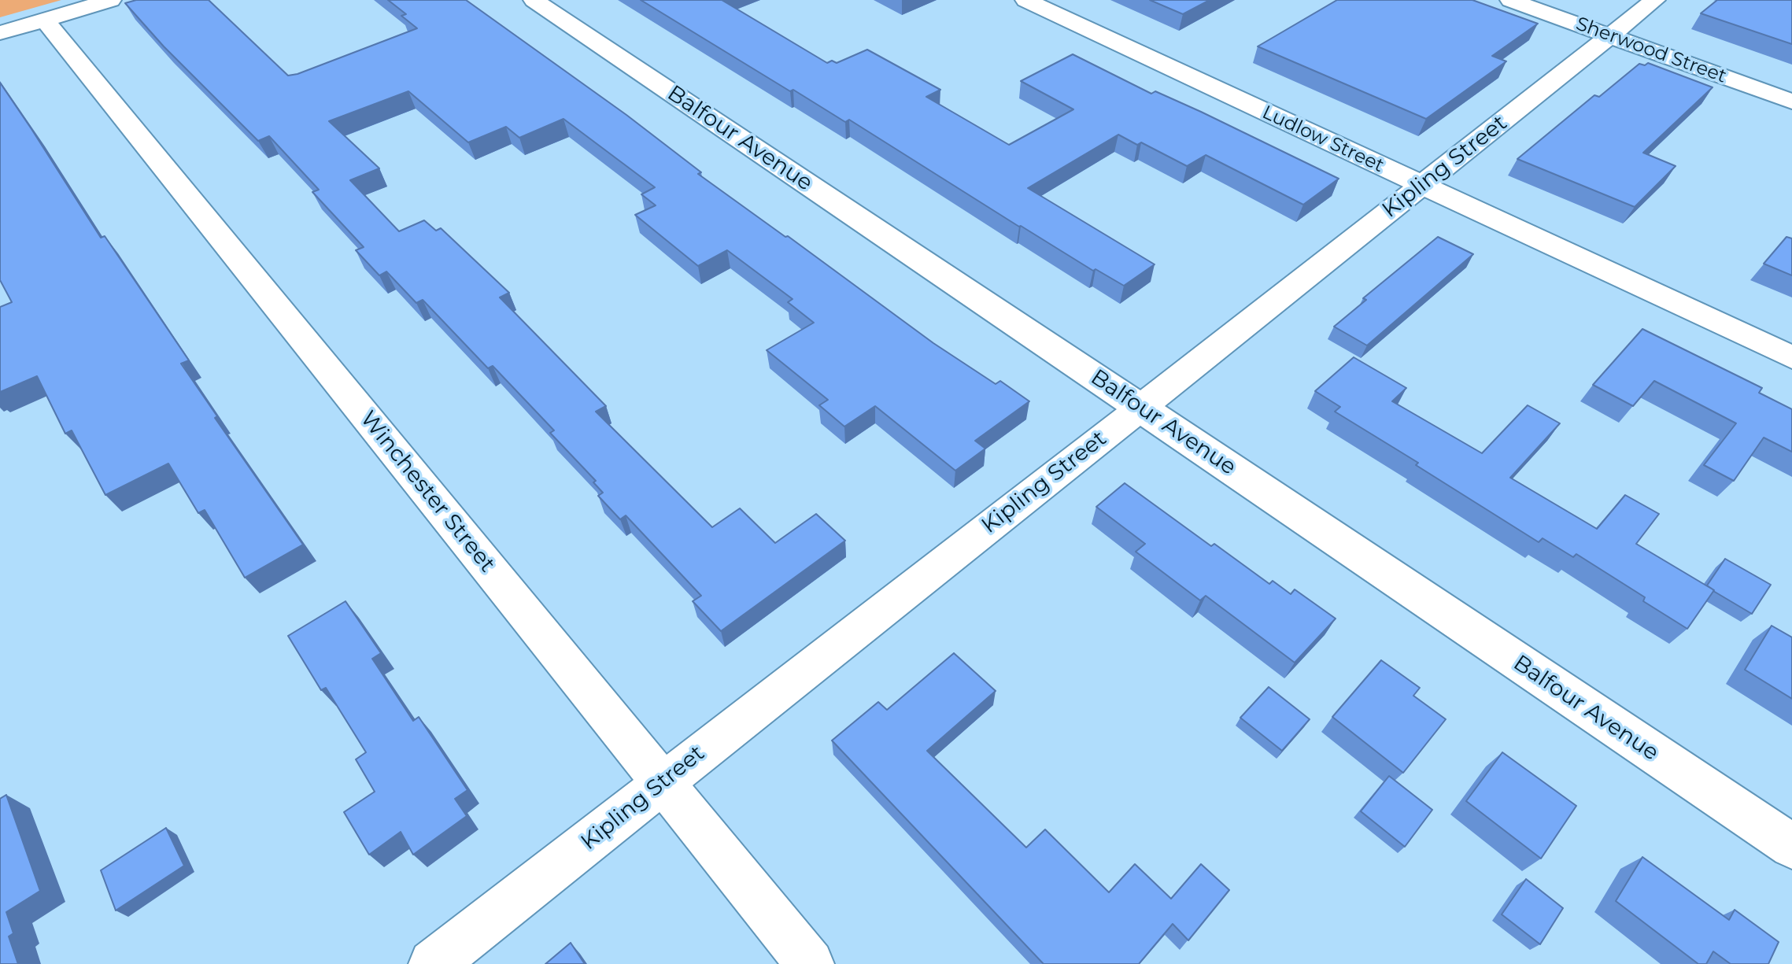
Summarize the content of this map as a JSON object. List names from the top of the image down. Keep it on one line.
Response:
{"streets":{"street":["Sherwood Street","Balfour Avenue","Ludlow Street","Kipling Street","Winchester Street"]},"crossings":[["Sherwood Street","Kipling Street"],["Balfour Avenue","Kipling Street"],["Ludlow Street","Kipling Street"],["Kipling Street","Winchester Street"]]}
